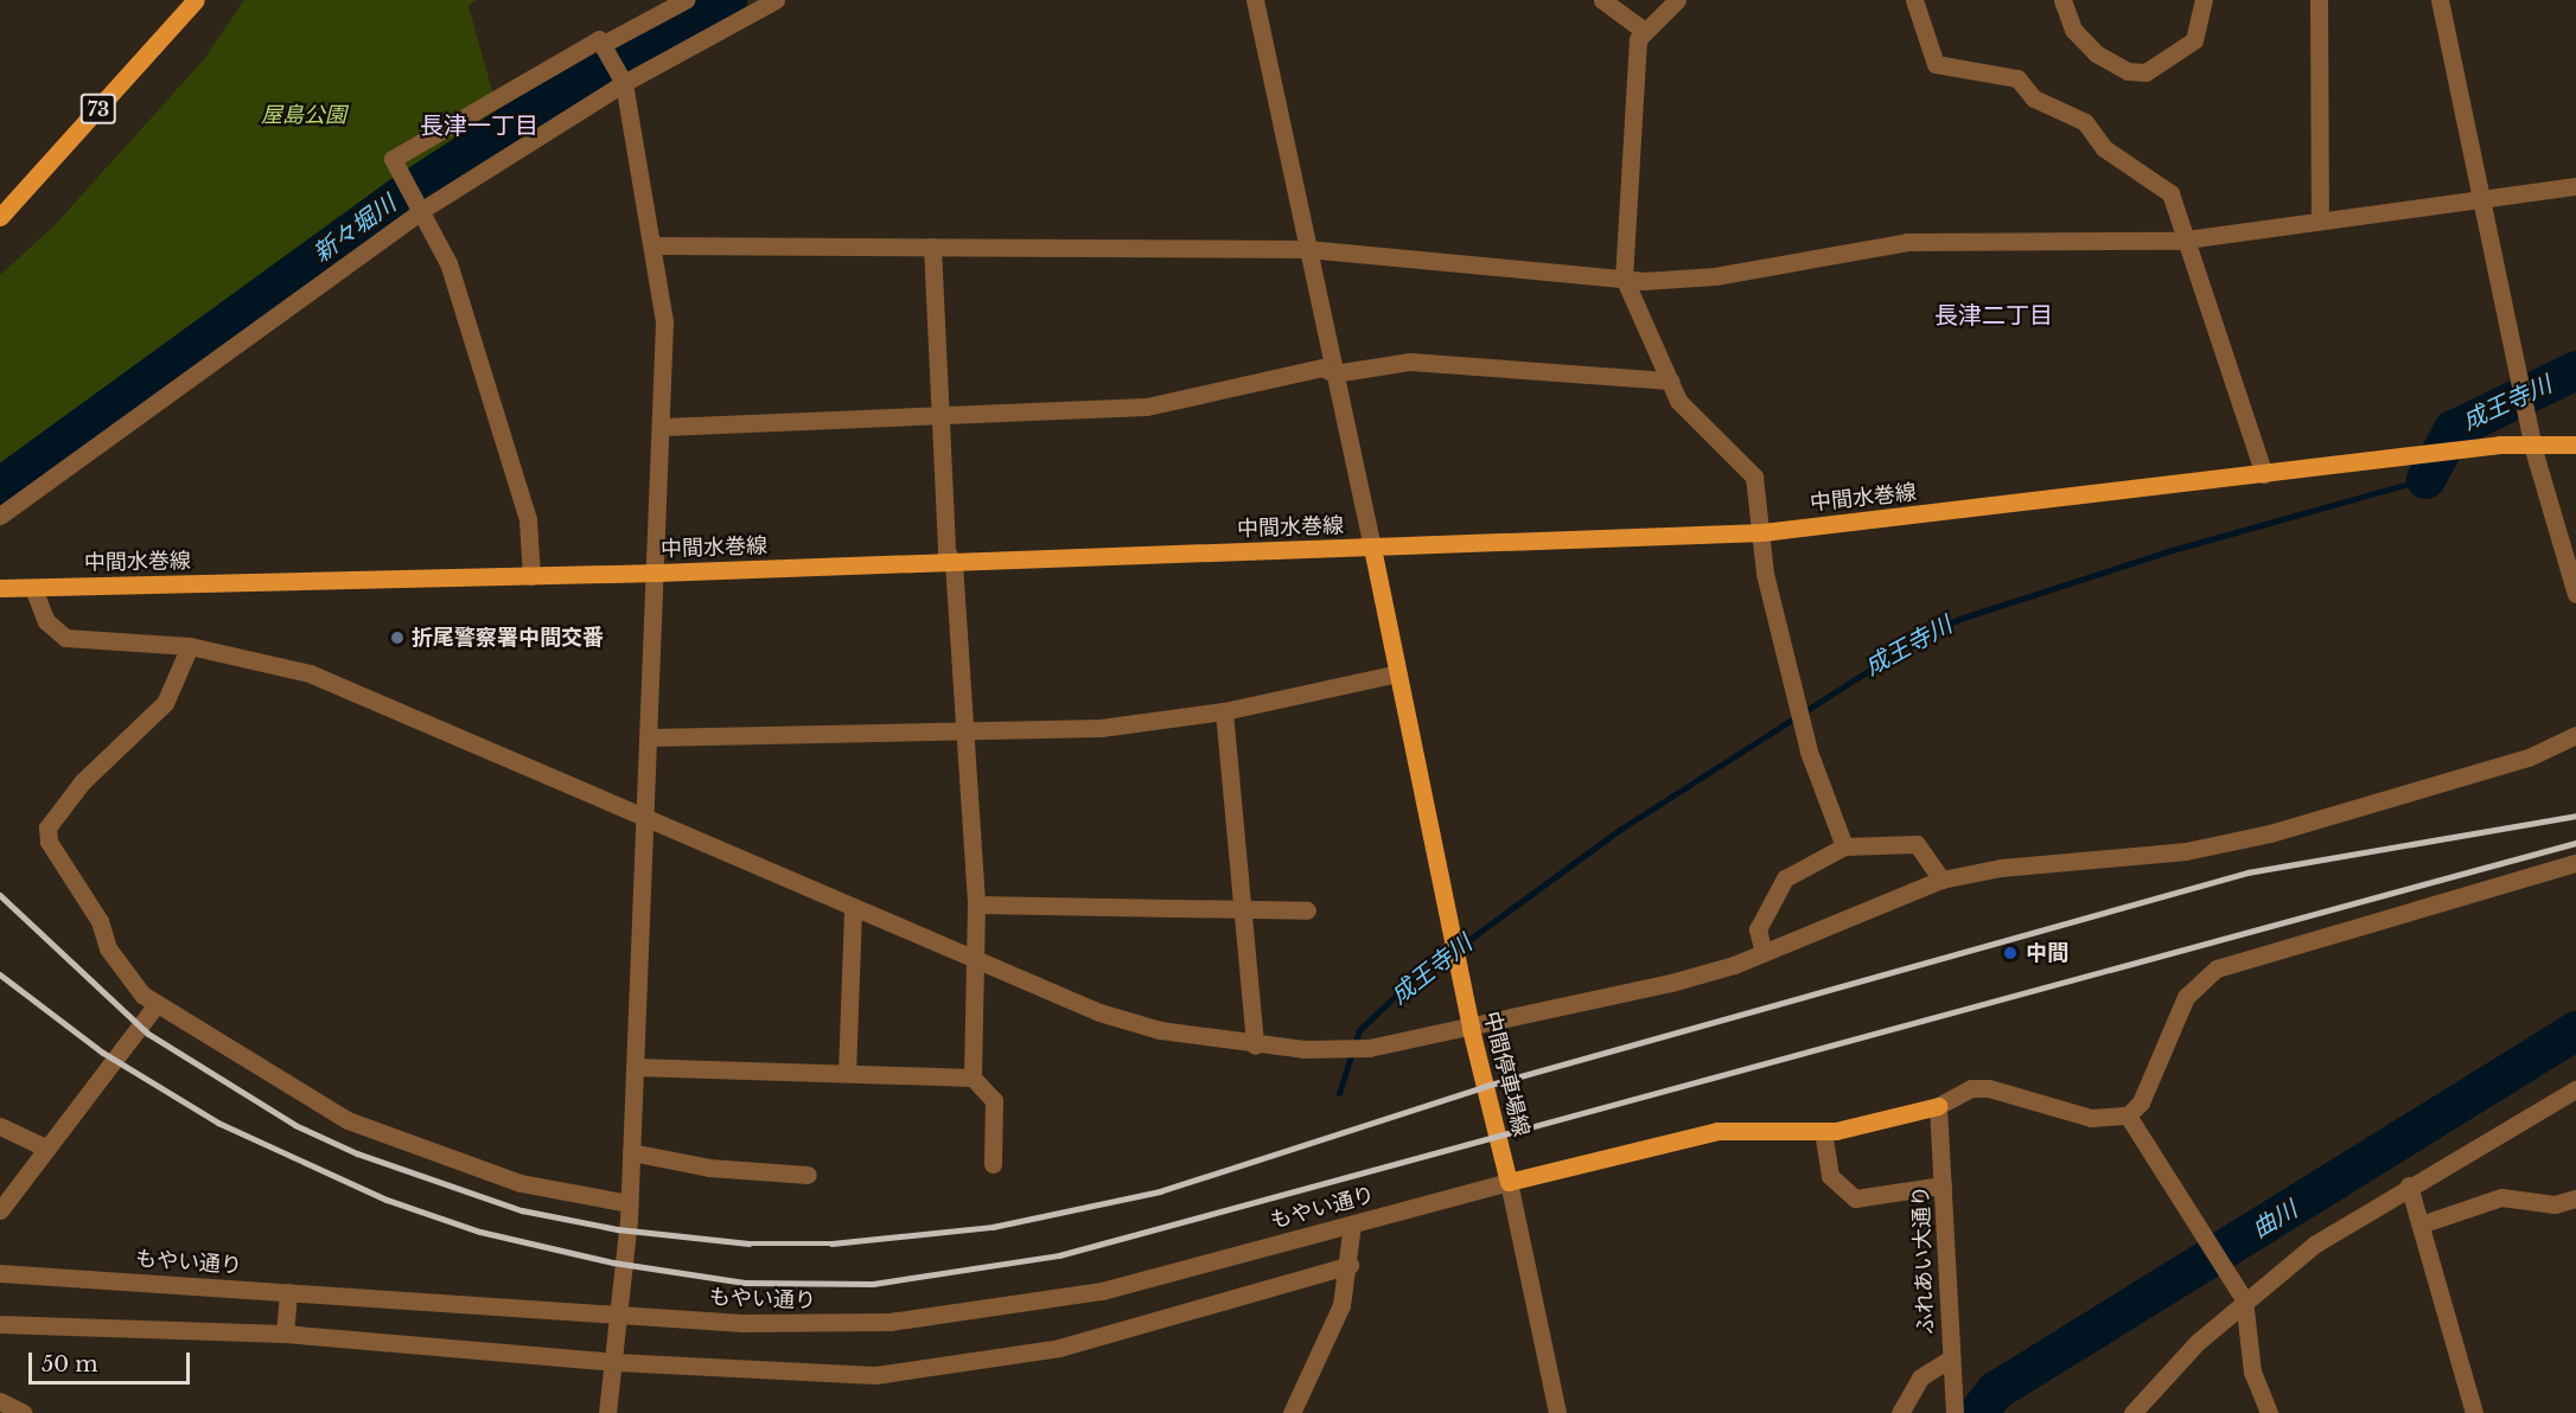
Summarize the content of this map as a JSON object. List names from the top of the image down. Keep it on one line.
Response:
{"streets":{"main road":["73","中間水巻線","中間停車場線"],"street":["もやい通り","ふれあい大通り"]},"crossings":[["中間水巻線","中間停車場線"],["中間停車場線","もやい通り"]],"districts":["長津一丁目","長津二丁目"],"water":["新々堀川","成王寺川","曲川"],"parks":["屋島公園"],"places":["折尾警察署中間交番","中間"],"scale_bar":"50 m"}
